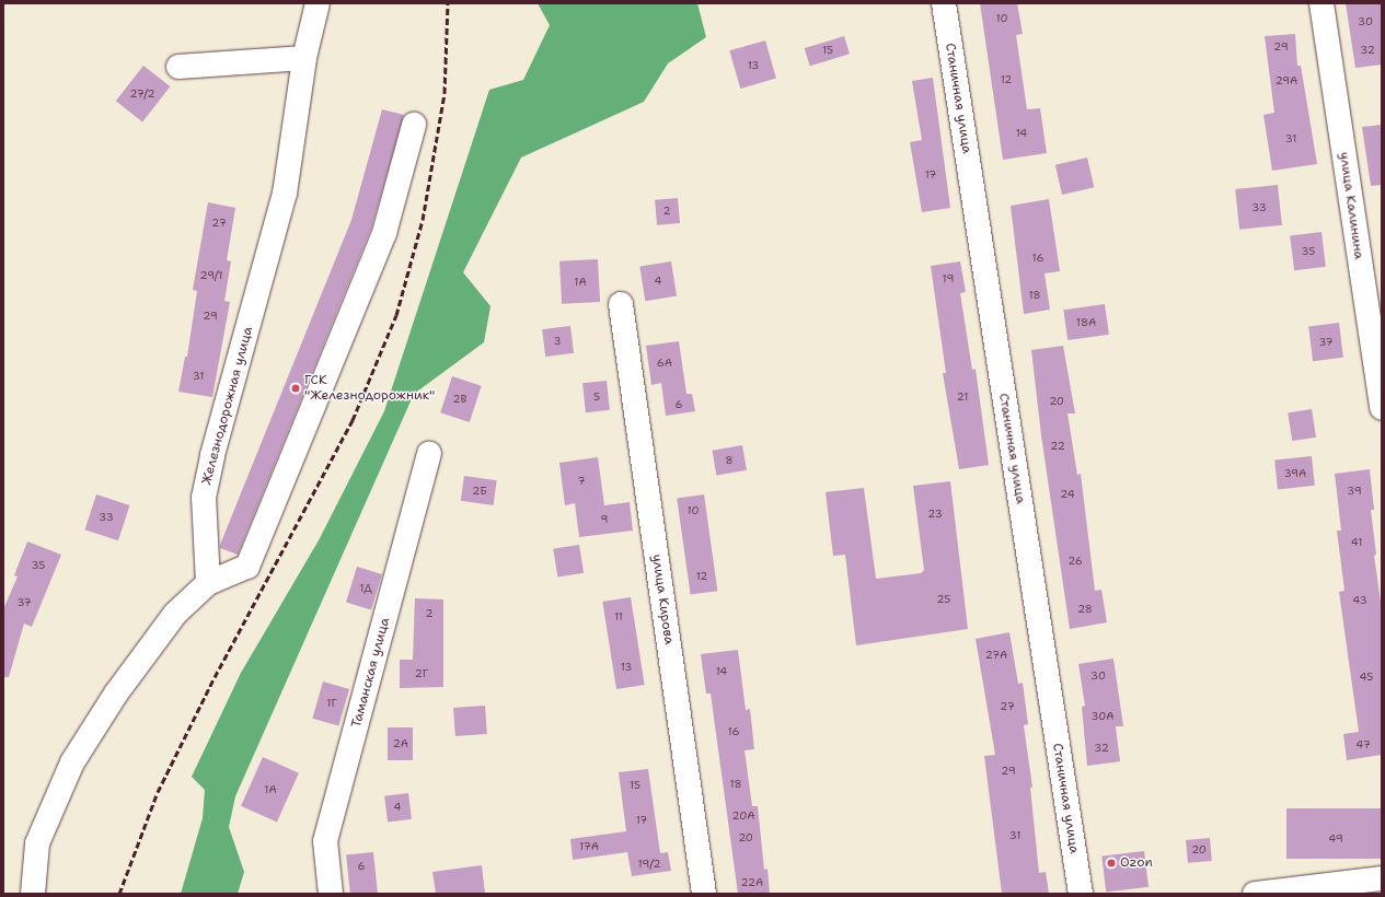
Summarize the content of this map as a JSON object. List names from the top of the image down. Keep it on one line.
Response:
{"streets":{"street":["Станичная улица","улица Калинина","Железнодорожная улица","улица Кирова","Таманская улица"]},"places":["ГСК \"Железнодорожник\"","Ozon"],"house_numbers":["10","30","29","15","32","13","12","29А","27/2","14","31","17","33","2","27","35","16","29/1","19","4","1А","18","29","18А","3","37","6А","31","5","21","2В","20","6","22","8","39А","7","2Б","39","24","10","23","33","9","41","26","35","12","1Д","25","43","37","28","2","11","27А","13","14","2Г","30","45","1Г","27","30А","16","2А","47","32","29","18","15","1А","4","20А","17","31","20","49","17А","20","19/2","6","22А"]}
